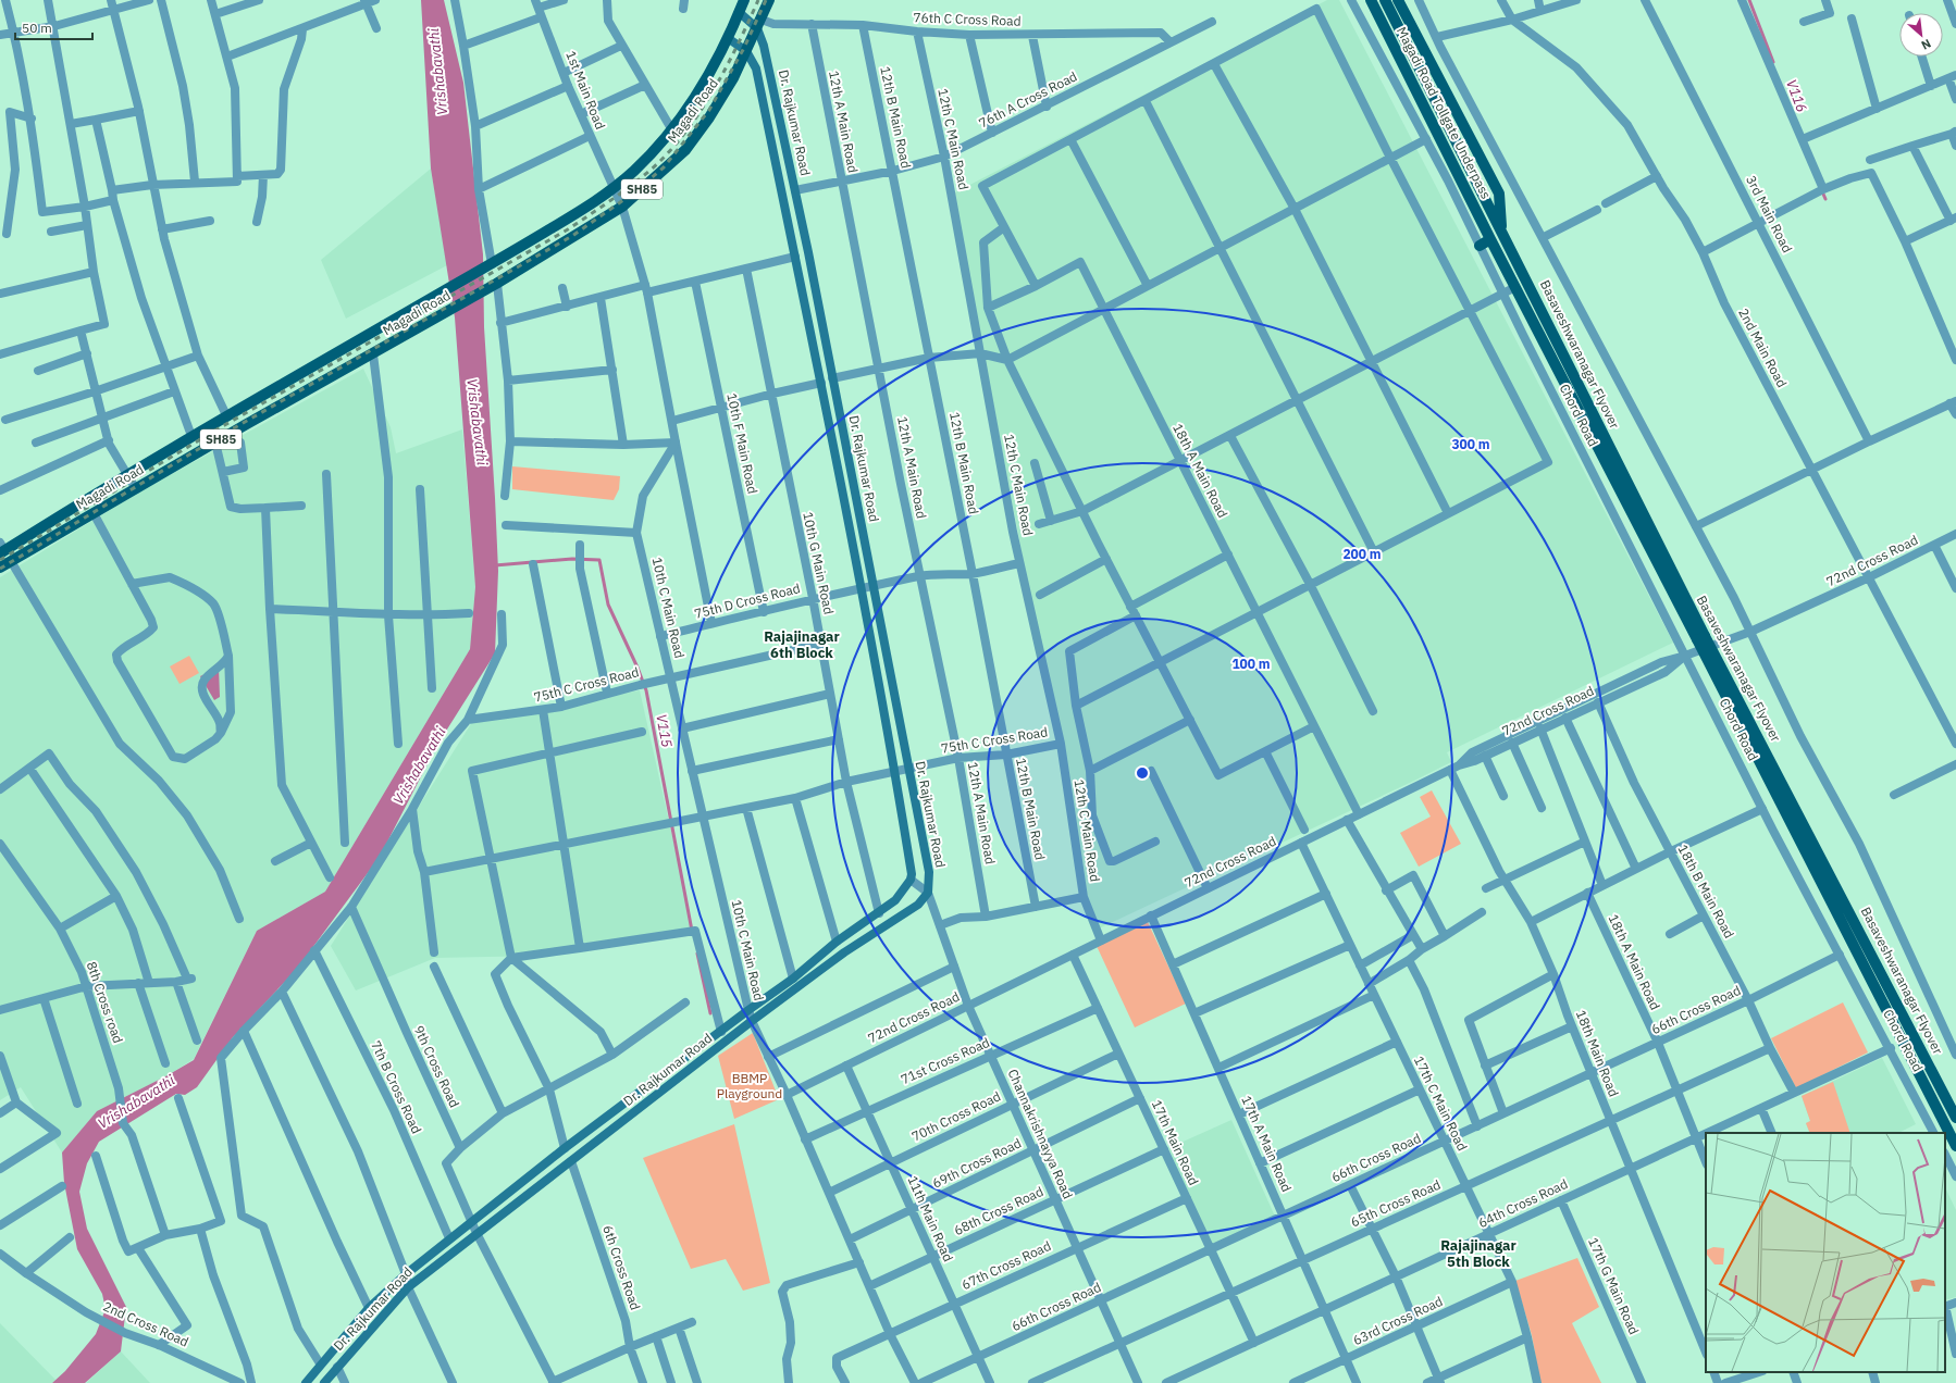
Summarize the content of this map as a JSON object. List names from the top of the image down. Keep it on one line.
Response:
{"streets":{"main road":["Magadi Road","Magadi Road Tollgate Underpass","Dr. Rajkumar Road","SH85","Basaveshwaranagar Flyover"],"street":["76th C Cross Road","1st Main Road","76th A Cross Road","12th B Main Road","12th A Main Road","12th C Main Road","3rd Main Road","2nd Main Road","Chord Road","10th F Main Road","18th A Main Road","72nd Cross Road","10th G Main Road","75th D Cross Road","10th C Main Road","75th C Cross Road","18th B Main Road","8th Cross road","66th Cross Road","18th Main Road","71st Cross Road","9th Cross Road","7th B Cross Road","17th C Main Road","70th Cross Road","Channakrishnayya Road","17th Main Road","17th A Main Road","69th Cross Road","65th Cross Road","64th Cross Road","68th Cross Road","11th Main Road","67th Cross Road","6th Cross Road","17th G Main Road","63rd Cross Road","2nd Cross Road"]},"crossings":[["76th C Cross Road","76th A Cross Road"],["76th C Cross Road","Magadi Road"],["76th C Cross Road","12th B Main Road"],["76th C Cross Road","12th A Main Road"],["76th C Cross Road","Dr. Rajkumar Road"],["76th C Cross Road","12th C Main Road"],["1st Main Road","Magadi Road"],["76th A Cross Road","12th B Main Road"],["76th A Cross Road","12th A Main Road"],["76th A Cross Road","Dr. Rajkumar Road"],["76th A Cross Road","12th C Main Road"],["Magadi Road","Dr. Rajkumar Road"],["Magadi Road Tollgate Underpass","Basaveshwaranagar Flyover"],["12th B Main Road","75th D Cross Road"],["12th B Main Road","75th C Cross Road"],["12th A Main Road","75th D Cross Road"],["12th A Main Road","75th C Cross Road"],["Dr. Rajkumar Road","10th G Main Road"],["Dr. Rajkumar Road","75th D Cross Road"],["Dr. Rajkumar Road","10th C Main Road"],["Dr. Rajkumar Road","75th C Cross Road"],["Dr. Rajkumar Road","7th B Cross Road"],["Dr. Rajkumar Road","Channakrishnayya Road"],["Dr. Rajkumar Road","6th Cross Road"],["12th C Main Road","72nd Cross Road"],["12th C Main Road","75th D Cross Road"],["12th C Main Road","75th C Cross Road"],["2nd Main Road","72nd Cross Road"],["Chord Road","72nd Cross Road"],["Chord Road","66th Cross Road"],["Chord Road","64th Cross Road"],["10th F Main Road","75th D Cross Road"],["18th A Main Road","72nd Cross Road"],["18th A Main Road","66th Cross Road"],["18th A Main Road","65th Cross Road"],["18th A Main Road","64th Cross Road"],["72nd Cross Road","10th C Main Road"],["72nd Cross Road","18th B Main Road"],["72nd Cross Road","18th Main Road"],["72nd Cross Road","17th C Main Road"],["72nd Cross Road","Channakrishnayya Road"],["72nd Cross Road","17th Main Road"],["72nd Cross Road","17th A Main Road"],["72nd Cross Road","11th Main Road"],["10th G Main Road","75th D Cross Road"],["10th G Main Road","75th C Cross Road"],["75th D Cross Road","10th C Main Road"],["10th C Main Road","75th C Cross Road"],["10th C Main Road","71st Cross Road"],["10th C Main Road","70th Cross Road"],["10th C Main Road","69th Cross Road"],["10th C Main Road","68th Cross Road"],["10th C Main Road","67th Cross Road"],["18th B Main Road","66th Cross Road"],["18th B Main Road","65th Cross Road"],["18th B Main Road","64th Cross Road"],["66th Cross Road","18th Main Road"],["66th Cross Road","17th C Main Road"],["66th Cross Road","Channakrishnayya Road"],["66th Cross Road","17th Main Road"],["66th Cross Road","17th A Main Road"],["66th Cross Road","11th Main Road"],["18th Main Road","65th Cross Road"],["18th Main Road","64th Cross Road"],["71st Cross Road","Channakrishnayya Road"],["71st Cross Road","17th Main Road"],["71st Cross Road","11th Main Road"],["17th C Main Road","65th Cross Road"],["17th C Main Road","64th Cross Road"],["17th C Main Road","63rd Cross Road"],["70th Cross Road","Channakrishnayya Road"],["70th Cross Road","17th Main Road"],["70th Cross Road","11th Main Road"],["Channakrishnayya Road","69th Cross Road"],["Channakrishnayya Road","65th Cross Road"],["Channakrishnayya Road","68th Cross Road"],["Channakrishnayya Road","67th Cross Road"],["17th Main Road","69th Cross Road"],["17th Main Road","65th Cross Road"],["17th Main Road","64th Cross Road"],["17th Main Road","68th Cross Road"],["17th Main Road","67th Cross Road"],["17th A Main Road","65th Cross Road"],["17th A Main Road","64th Cross Road"],["17th A Main Road","63rd Cross Road"],["69th Cross Road","11th Main Road"],["64th Cross Road","17th G Main Road"],["68th Cross Road","11th Main Road"],["11th Main Road","67th Cross Road"]],"districts":["Rajajinagar 6th Block","Rajajinagar 5th Block"],"water":["Vrishabavathi","V116","V115"],"parks":["BBMP Playground"],"scale_bar":"50 m","north":"bottom right","rings":["300 m","200 m","100 m"]}
